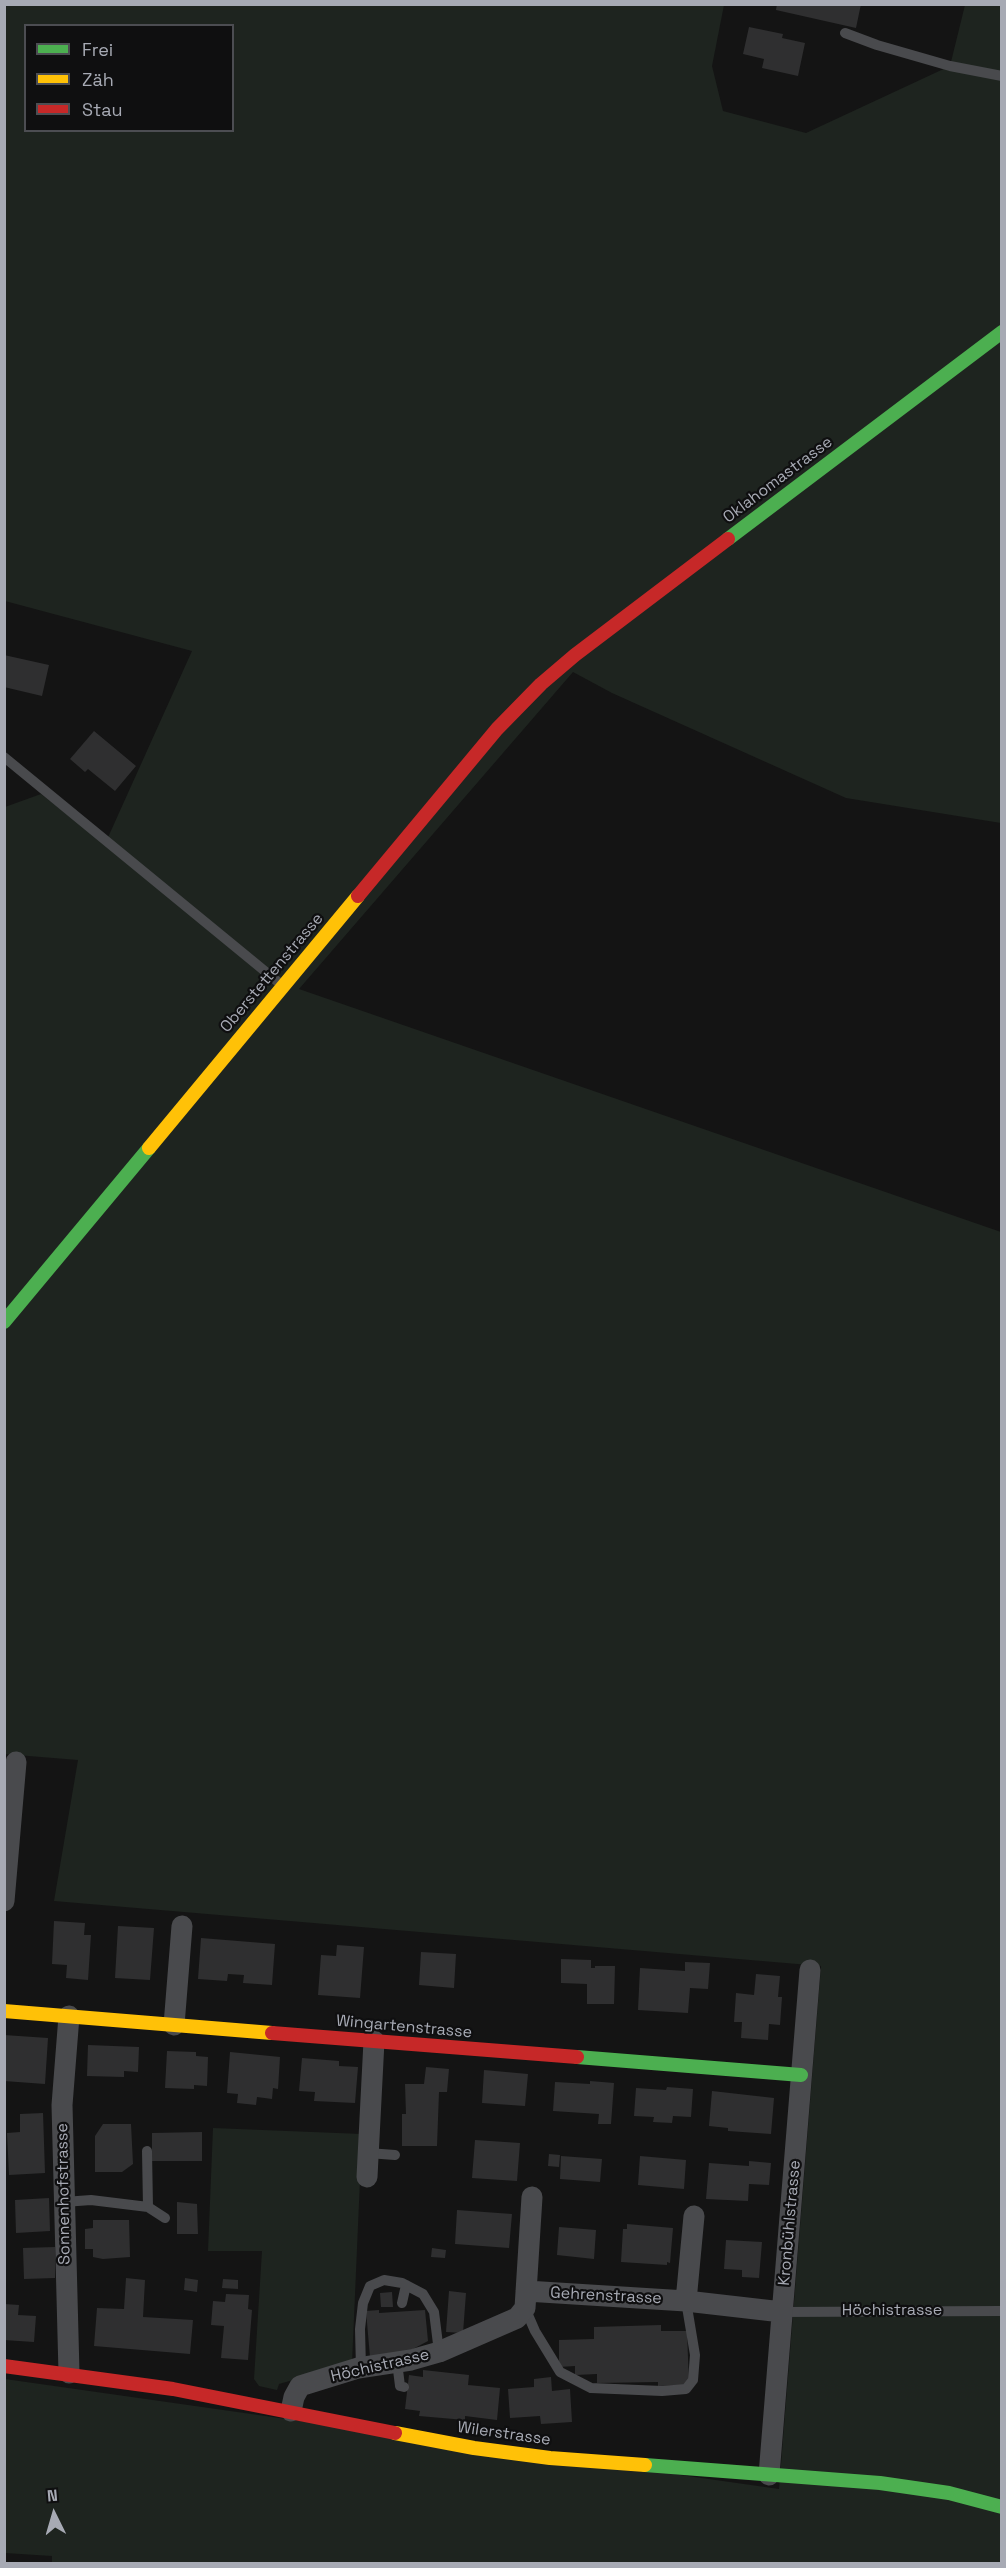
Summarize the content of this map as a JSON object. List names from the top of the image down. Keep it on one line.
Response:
{"streets":{"street":["Oklahomastrasse","Oberstettenstrasse","Wingartenstrasse","Sonnenhofstrasse","Kronbühlstrasse","Gehrenstrasse","Höchistrasse","Wilerstrasse"]},"crossings":[["Oklahomastrasse","Oberstettenstrasse"],["Wingartenstrasse","Sonnenhofstrasse"],["Wingartenstrasse","Kronbühlstrasse"],["Sonnenhofstrasse","Wilerstrasse"],["Kronbühlstrasse","Gehrenstrasse"],["Kronbühlstrasse","Höchistrasse"],["Kronbühlstrasse","Wilerstrasse"],["Gehrenstrasse","Höchistrasse"],["Höchistrasse","Wilerstrasse"]],"legend":["Frei","Zäh","Stau"],"north":"top"}
